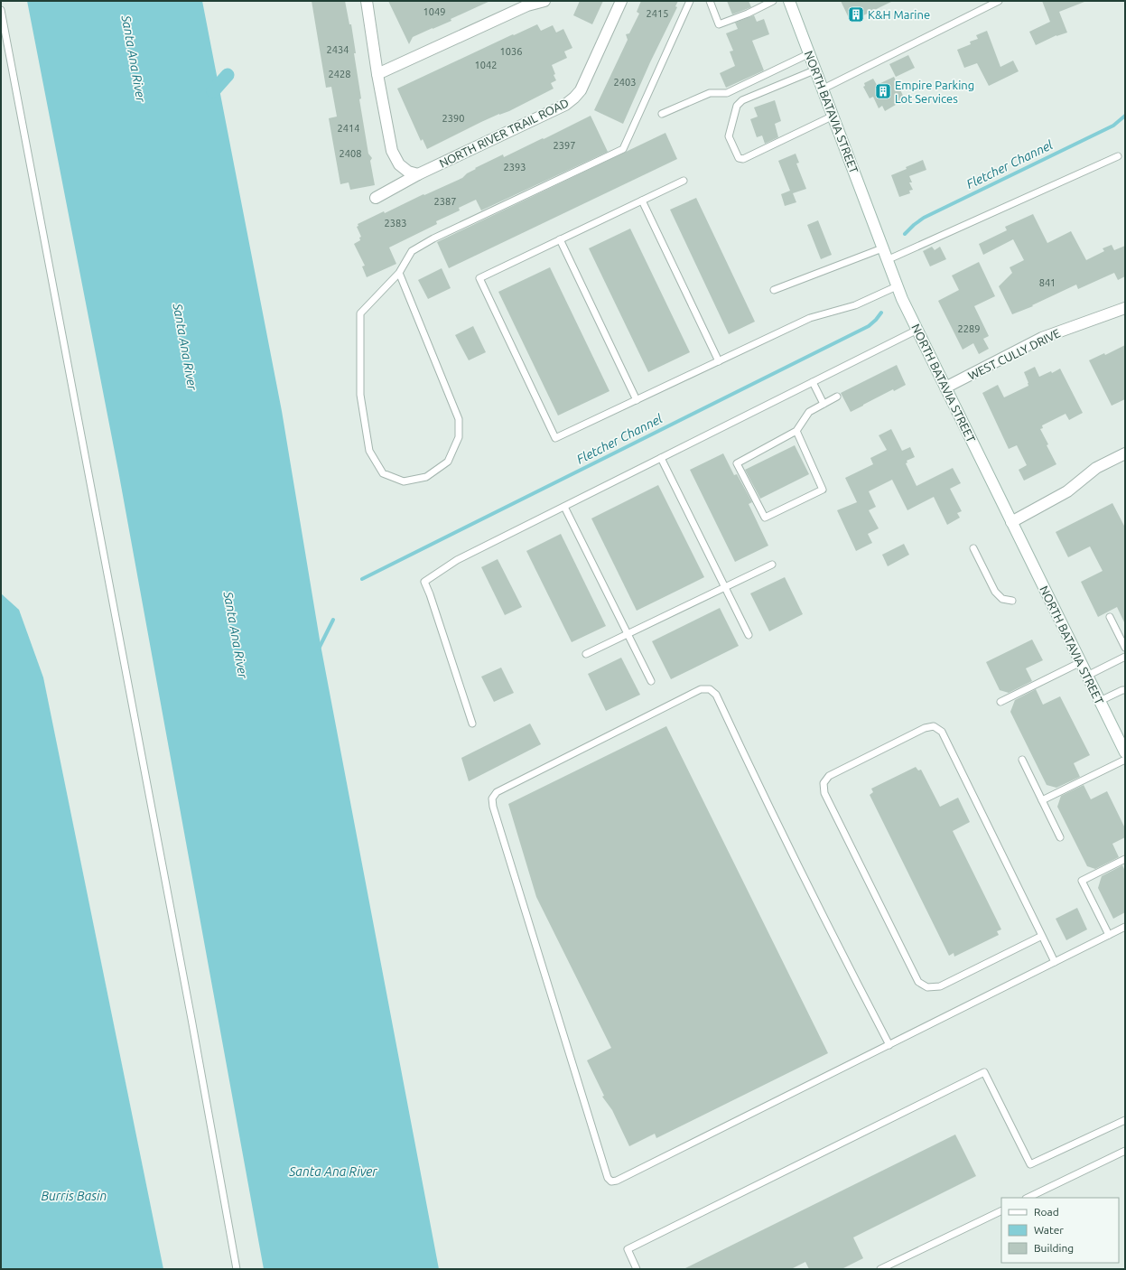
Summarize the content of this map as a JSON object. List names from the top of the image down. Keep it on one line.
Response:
{"streets":{"street":["NORTH BATAVIA STREET","NORTH RIVER TRAIL ROAD","WEST CULLY DRIVE"]},"crossings":[["NORTH BATAVIA STREET","WEST CULLY DRIVE"]],"water":["Santa Ana River","Fletcher Channel","Burris Basin"],"places":{"building":["K&H Marine","Empire Parking Lot Services"]},"house_numbers":["1049","2415","2434","1036","1042","2428","2403","2390","2414","2397","2408","2393","2387","2383","841","2289"],"legend":["Road","Water","Building"]}
